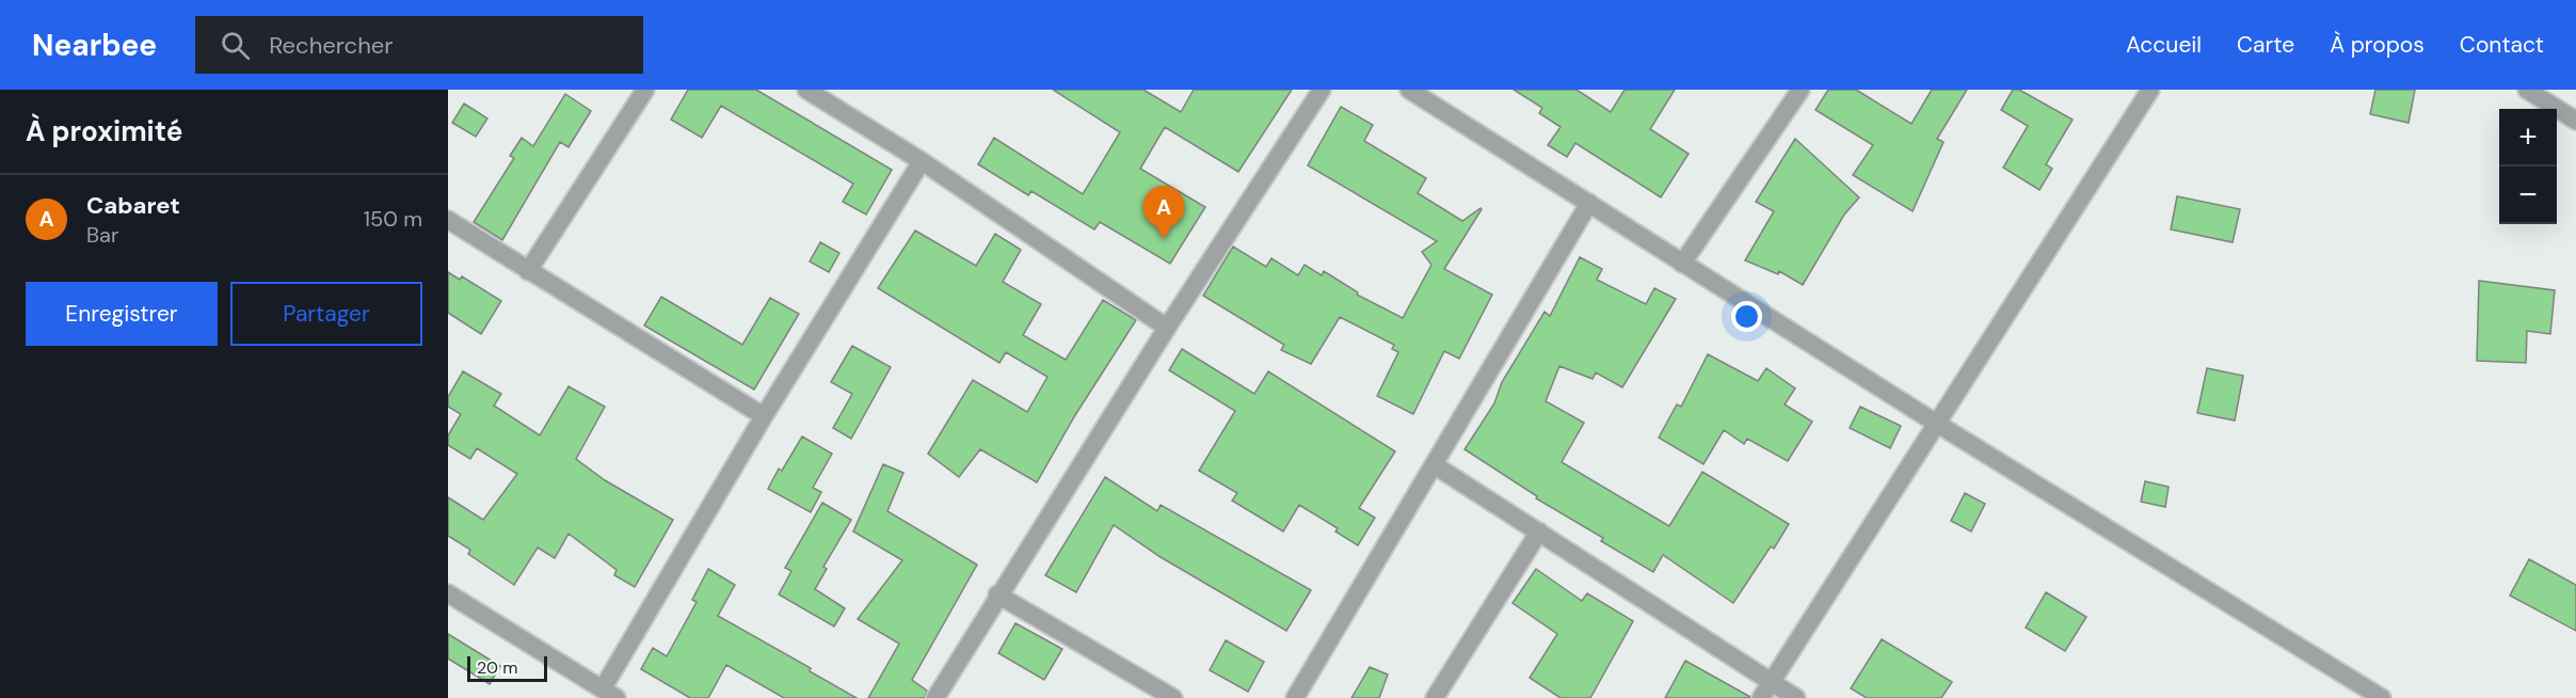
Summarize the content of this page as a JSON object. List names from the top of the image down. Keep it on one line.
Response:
{"scale_bar":"20 m","page":{"header":"Nearbee","search":"Rechercher","nav":["Accueil","Carte","À propos","Contact"],"heading":"À proximité","map_buttons":["+","−"],"list":[{"mark":"A","name":"Cabaret","note":"Bar","value":"150 m"}],"pins":"A","buttons":["Enregistrer","Partager"],"scale":"20 m"}}
